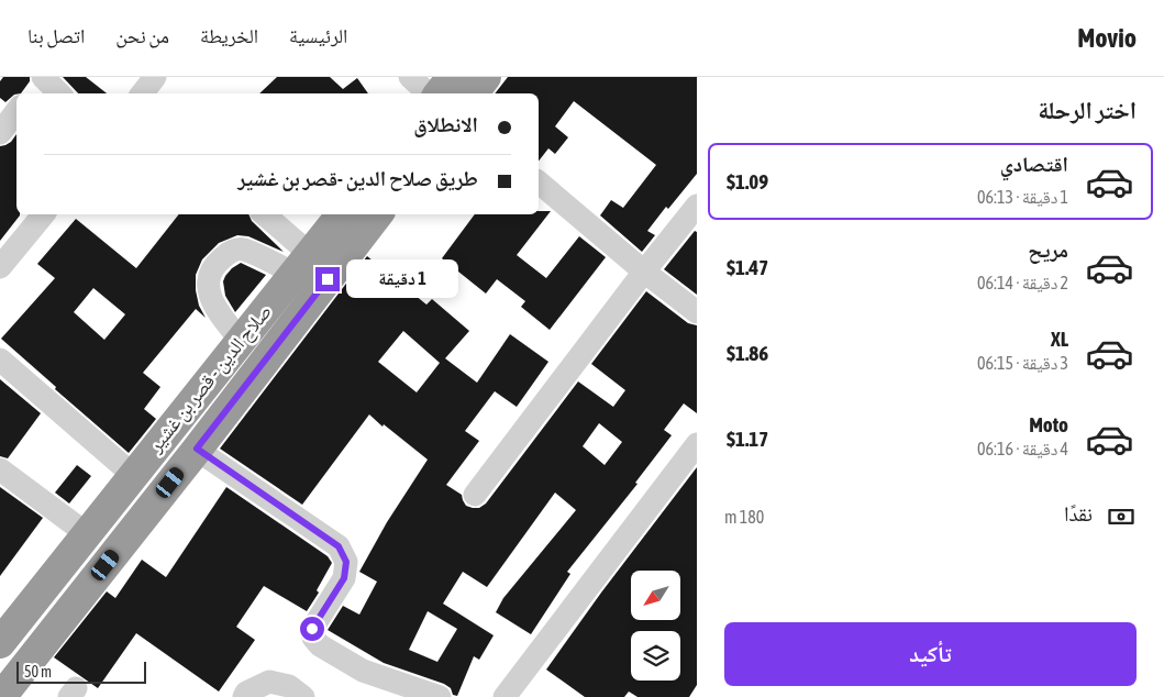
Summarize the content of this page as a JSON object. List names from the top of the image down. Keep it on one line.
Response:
{"streets":{"highway":["صلاح الدين - قصر بن غشير"]},"scale_bar":"50 m","north":"bottom left","page":{"header":"Movio","nav":["الرئيسية","الخريطة","من نحن","اتصل بنا"],"heading":"اختر الرحلة","banner":["الانطلاق","طريق صلاح الدين -قصر بن غشير"],"list":[{"name":"اقتصادي","note":"1 دقيقة · 06:13","value":"$1.09"},{"name":"مريح","note":"2 دقيقة · 06:14","value":"$1.47"},{"name":"XL","note":"3 دقيقة · 06:15","value":"$1.86"},{"name":"Moto","note":"4 دقيقة · 06:16","value":"$1.17"}],"bubble":"1 دقيقة","pay":["نقدًا","180 m"],"buttons":"تأكيد","scale":"50 m"}}
